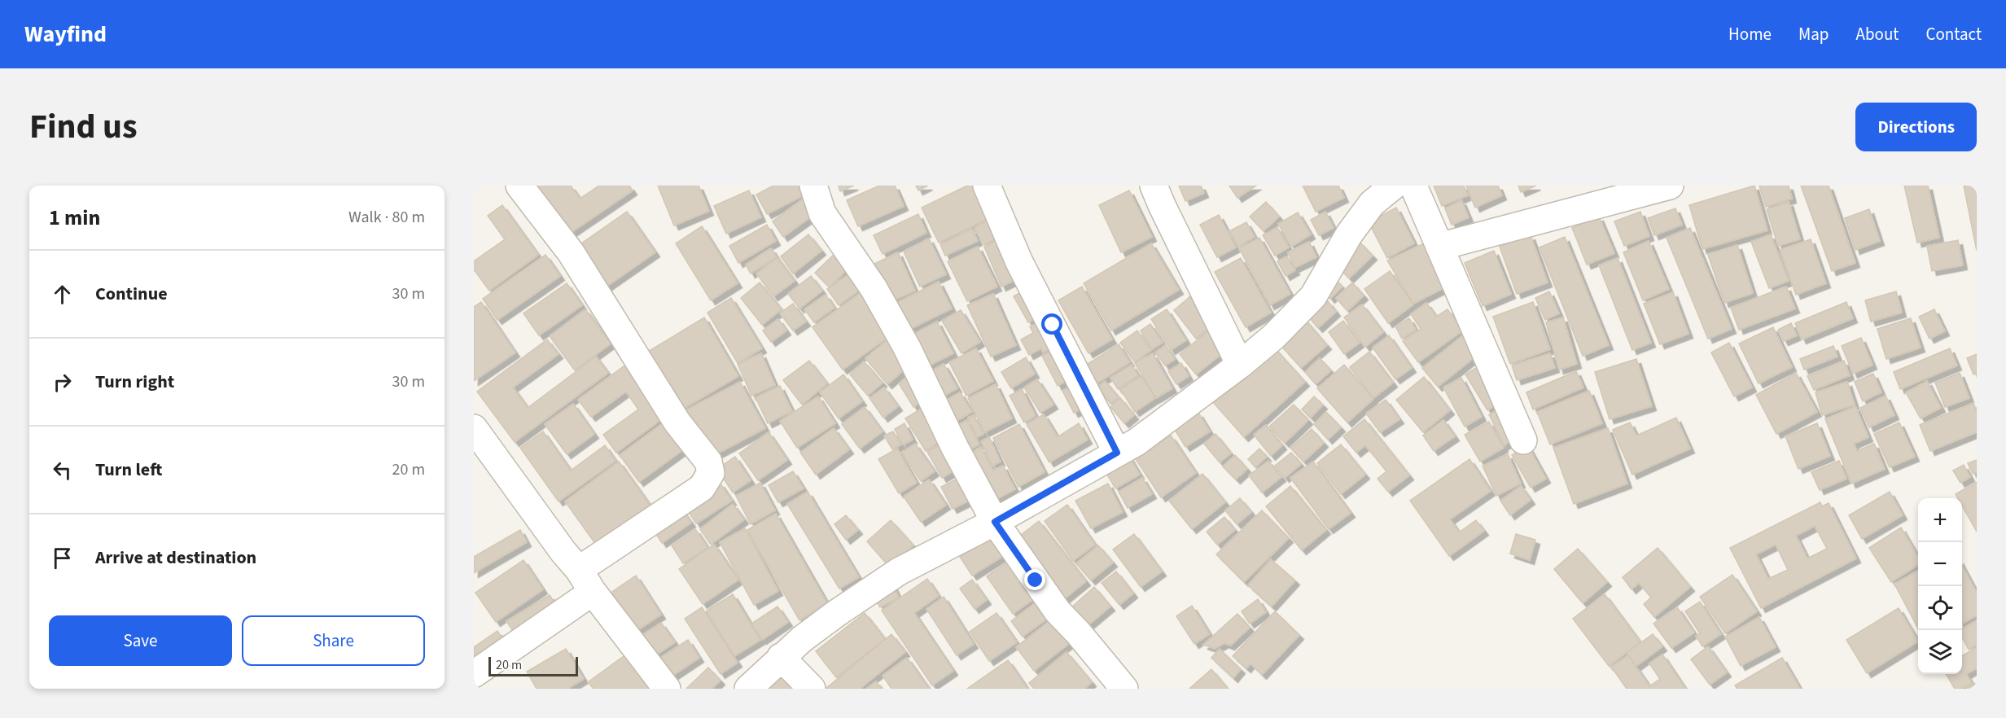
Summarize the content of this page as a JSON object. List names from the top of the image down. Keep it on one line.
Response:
{"scale_bar":"20 m","page":{"header":"Wayfind","nav":["Home","Map","About","Contact"],"title":"Find us","buttons":["Directions",["Save","Share"]],"heading":["1 min","Walk · 80 m"],"list":[["Continue","30 m"],["Turn right","30 m"],["Turn left","20 m"],"Arrive at destination"],"map_buttons":["+","−"],"scale":"20 m"}}
